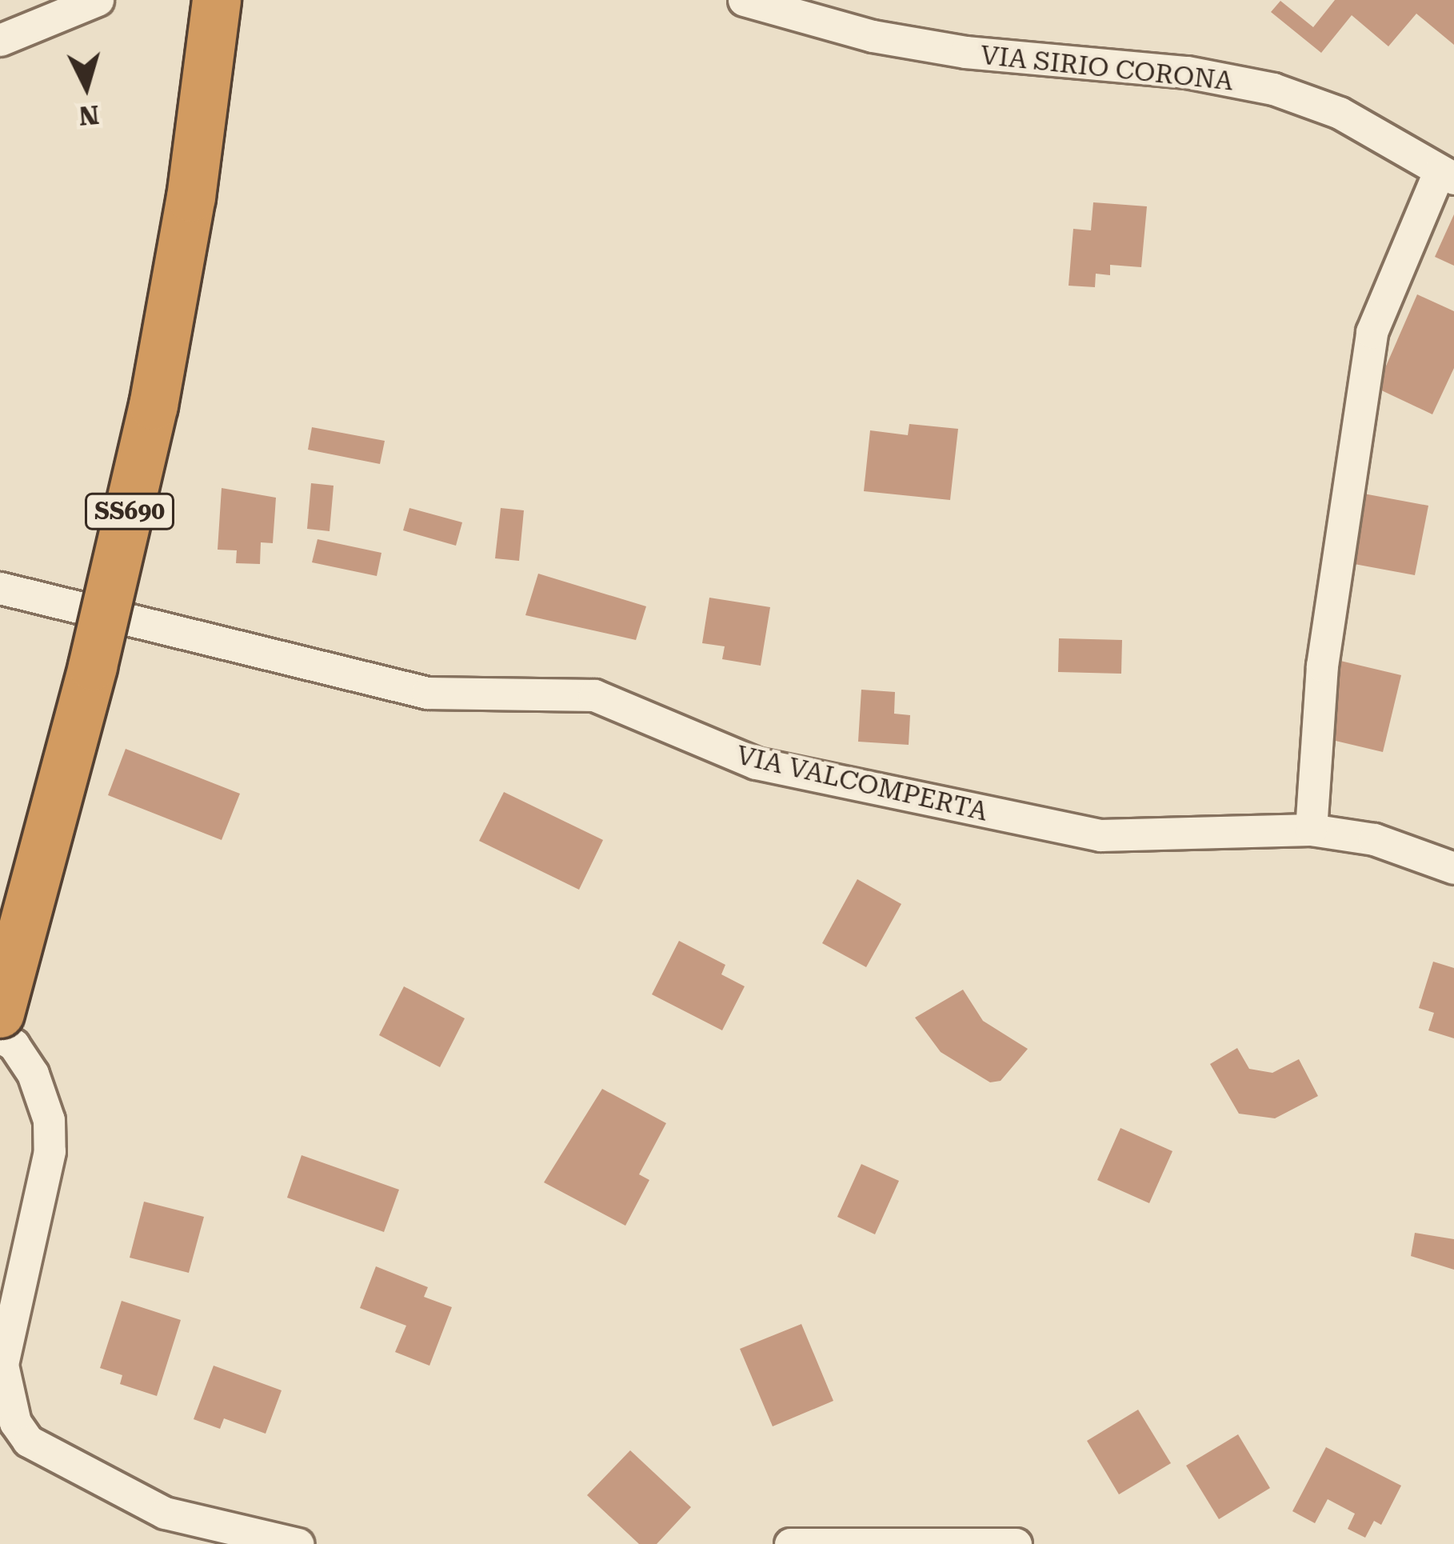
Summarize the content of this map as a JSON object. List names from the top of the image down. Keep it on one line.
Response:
{"streets":{"highway":["SS690"],"street":["VIA SIRIO CORONA","VIA VALCOMPERTA"]},"north":"bottom"}
